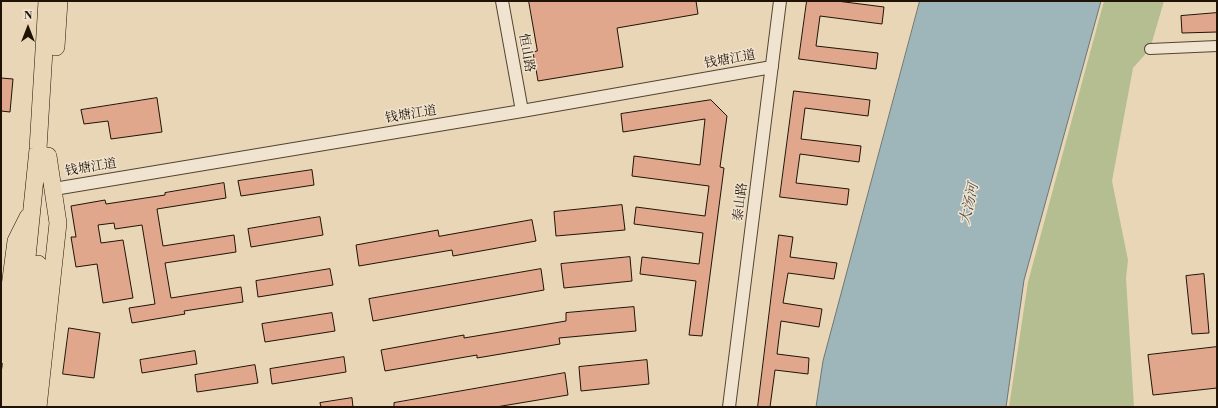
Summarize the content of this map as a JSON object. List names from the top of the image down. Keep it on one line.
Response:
{"streets":{"street":["恒山路","钱塘江道","泰山路"]},"crossings":[["恒山路","钱塘江道"],["钱塘江道","泰山路"]],"water":["大汤河"],"north":"top"}
